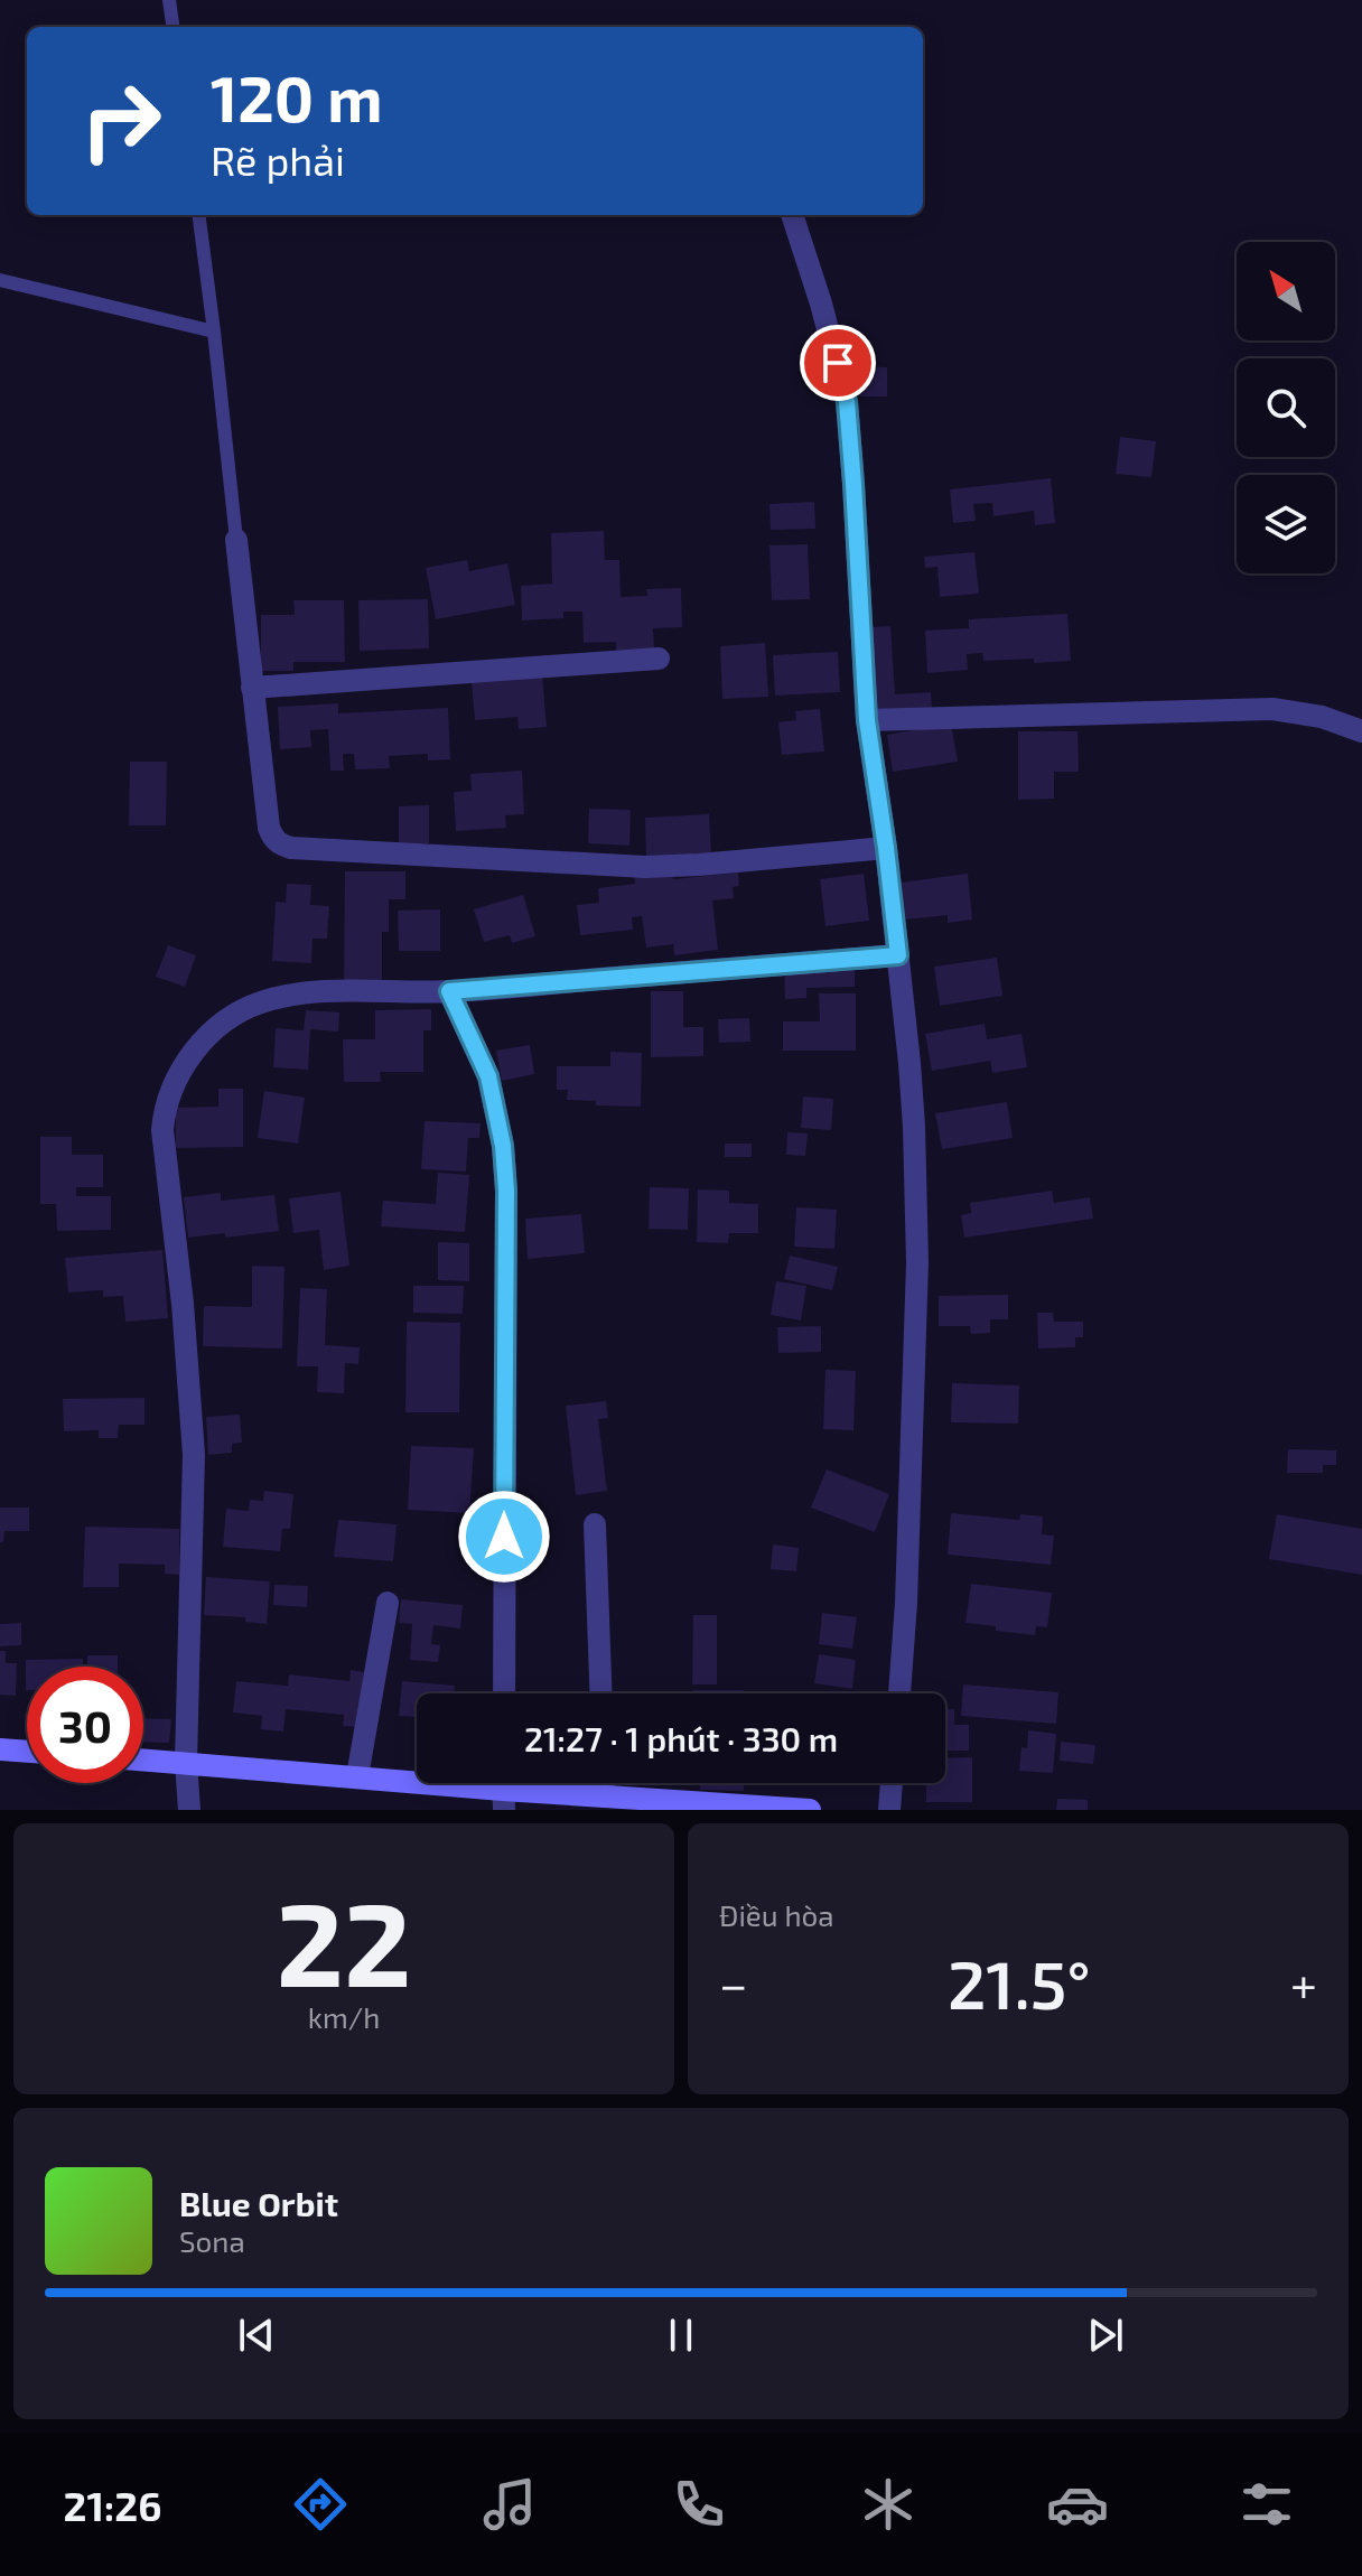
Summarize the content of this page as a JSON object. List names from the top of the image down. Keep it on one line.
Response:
{"north":"top left","page":{"turn":["120 m","Rẽ phải"],"limit":"30","trip":"21:27 · 1 phút · 330 m","tile":[["22","km/h"],"Điều hòa"],"heat":["−","21.5°","+"],"song":["Blue Orbit","Sona"],"tabs":"21:26"}}
